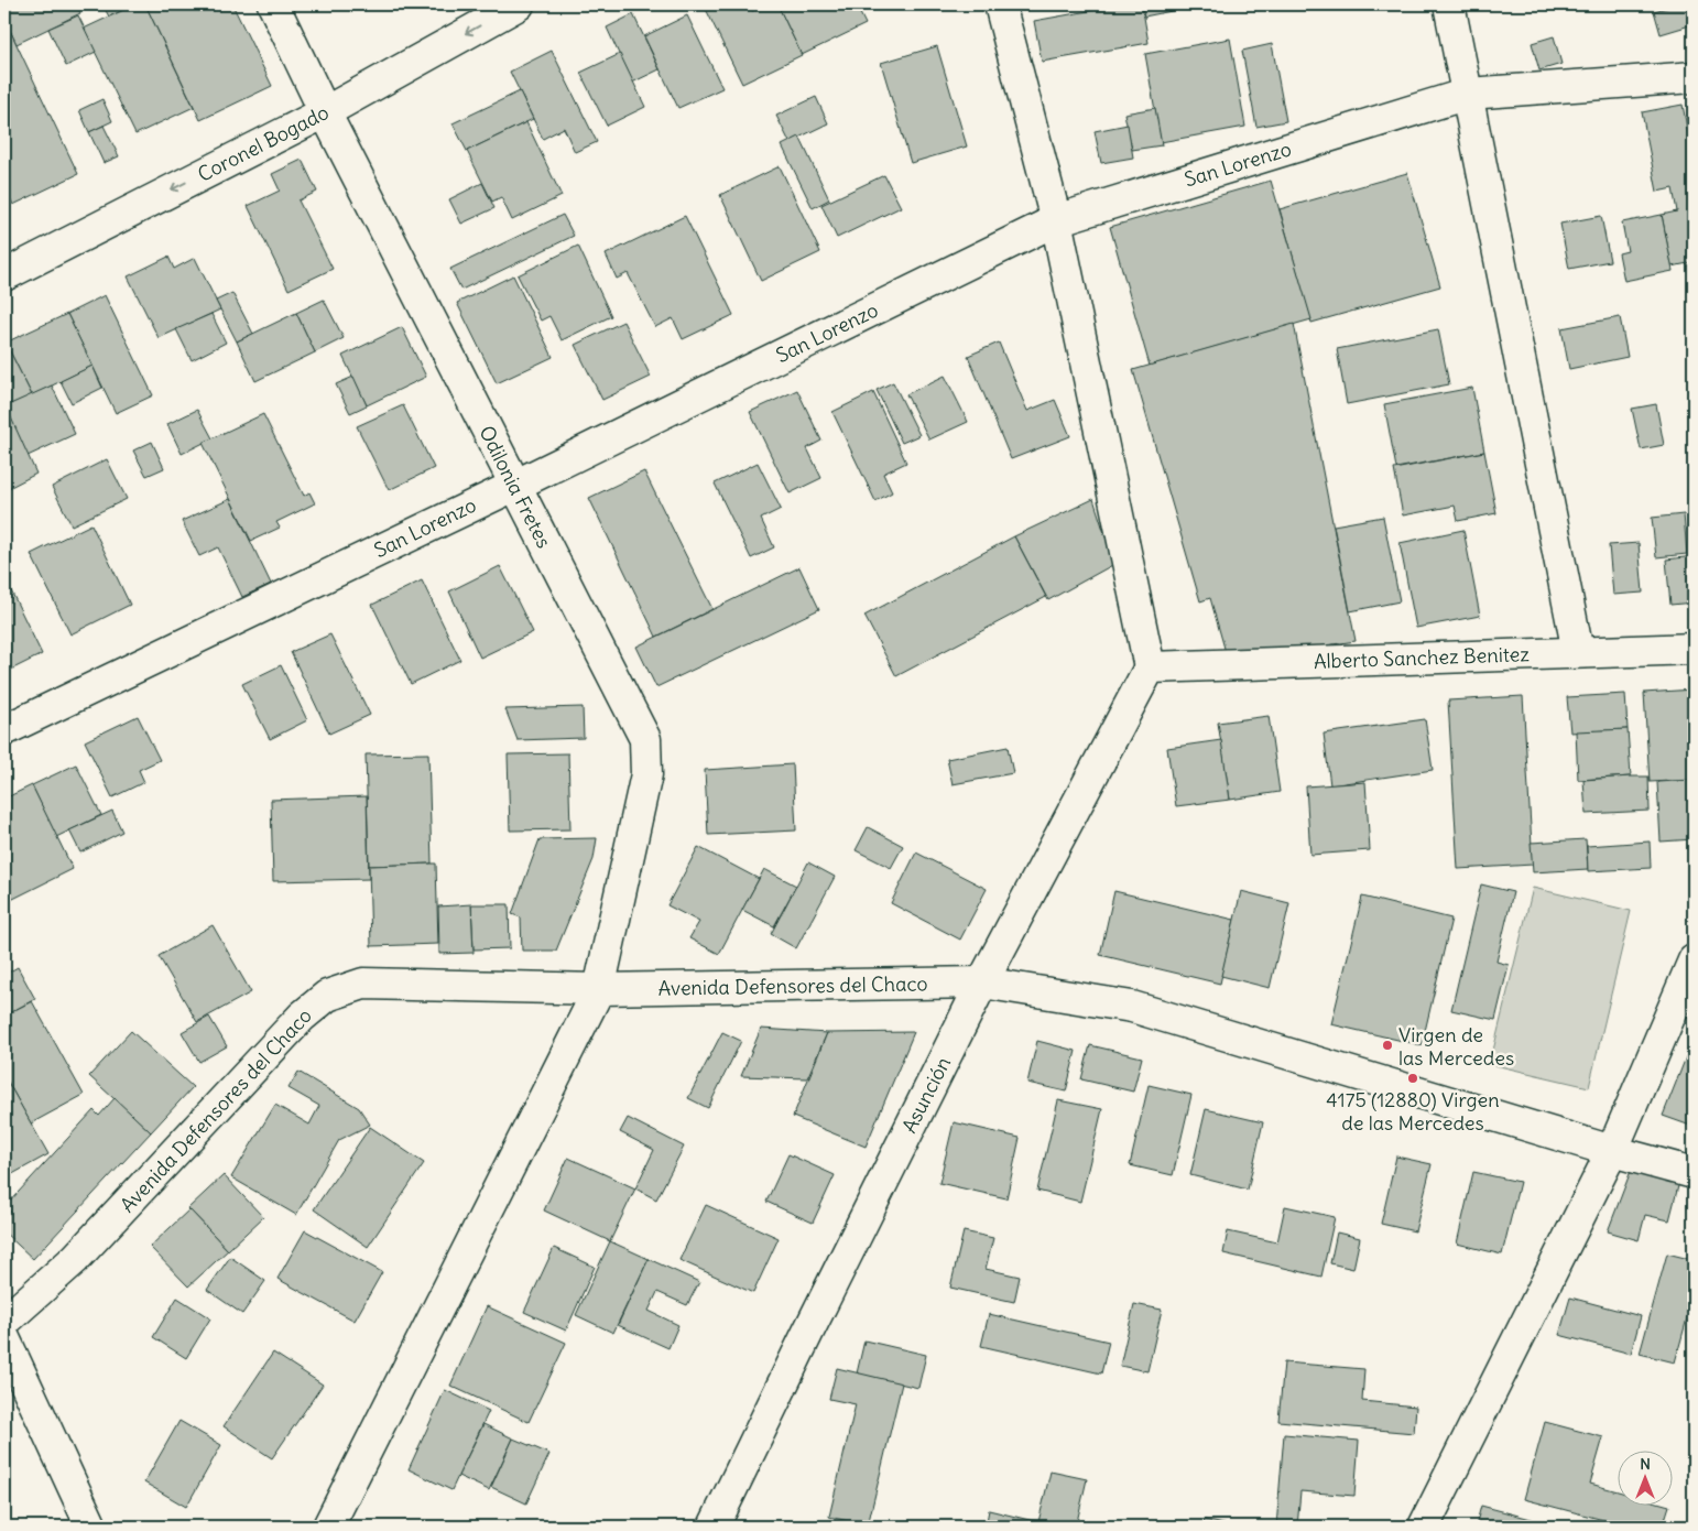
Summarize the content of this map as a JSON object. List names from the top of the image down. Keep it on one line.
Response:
{"streets":{"street":["Coronel Bogado","San Lorenzo","Odilonia Fretes","Alberto Sanchez Benitez","Avenida Defensores del Chaco","Asunción"]},"crossings":[["Coronel Bogado","Odilonia Fretes"],["San Lorenzo","Odilonia Fretes"],["Odilonia Fretes","Avenida Defensores del Chaco"],["Alberto Sanchez Benitez","Asunción"],["Avenida Defensores del Chaco","Asunción"]],"one_way":["Coronel Bogado"],"places":["Virgen de las Mercedes","4175 (12880) Virgen de las Mercedes"],"north":"top"}
